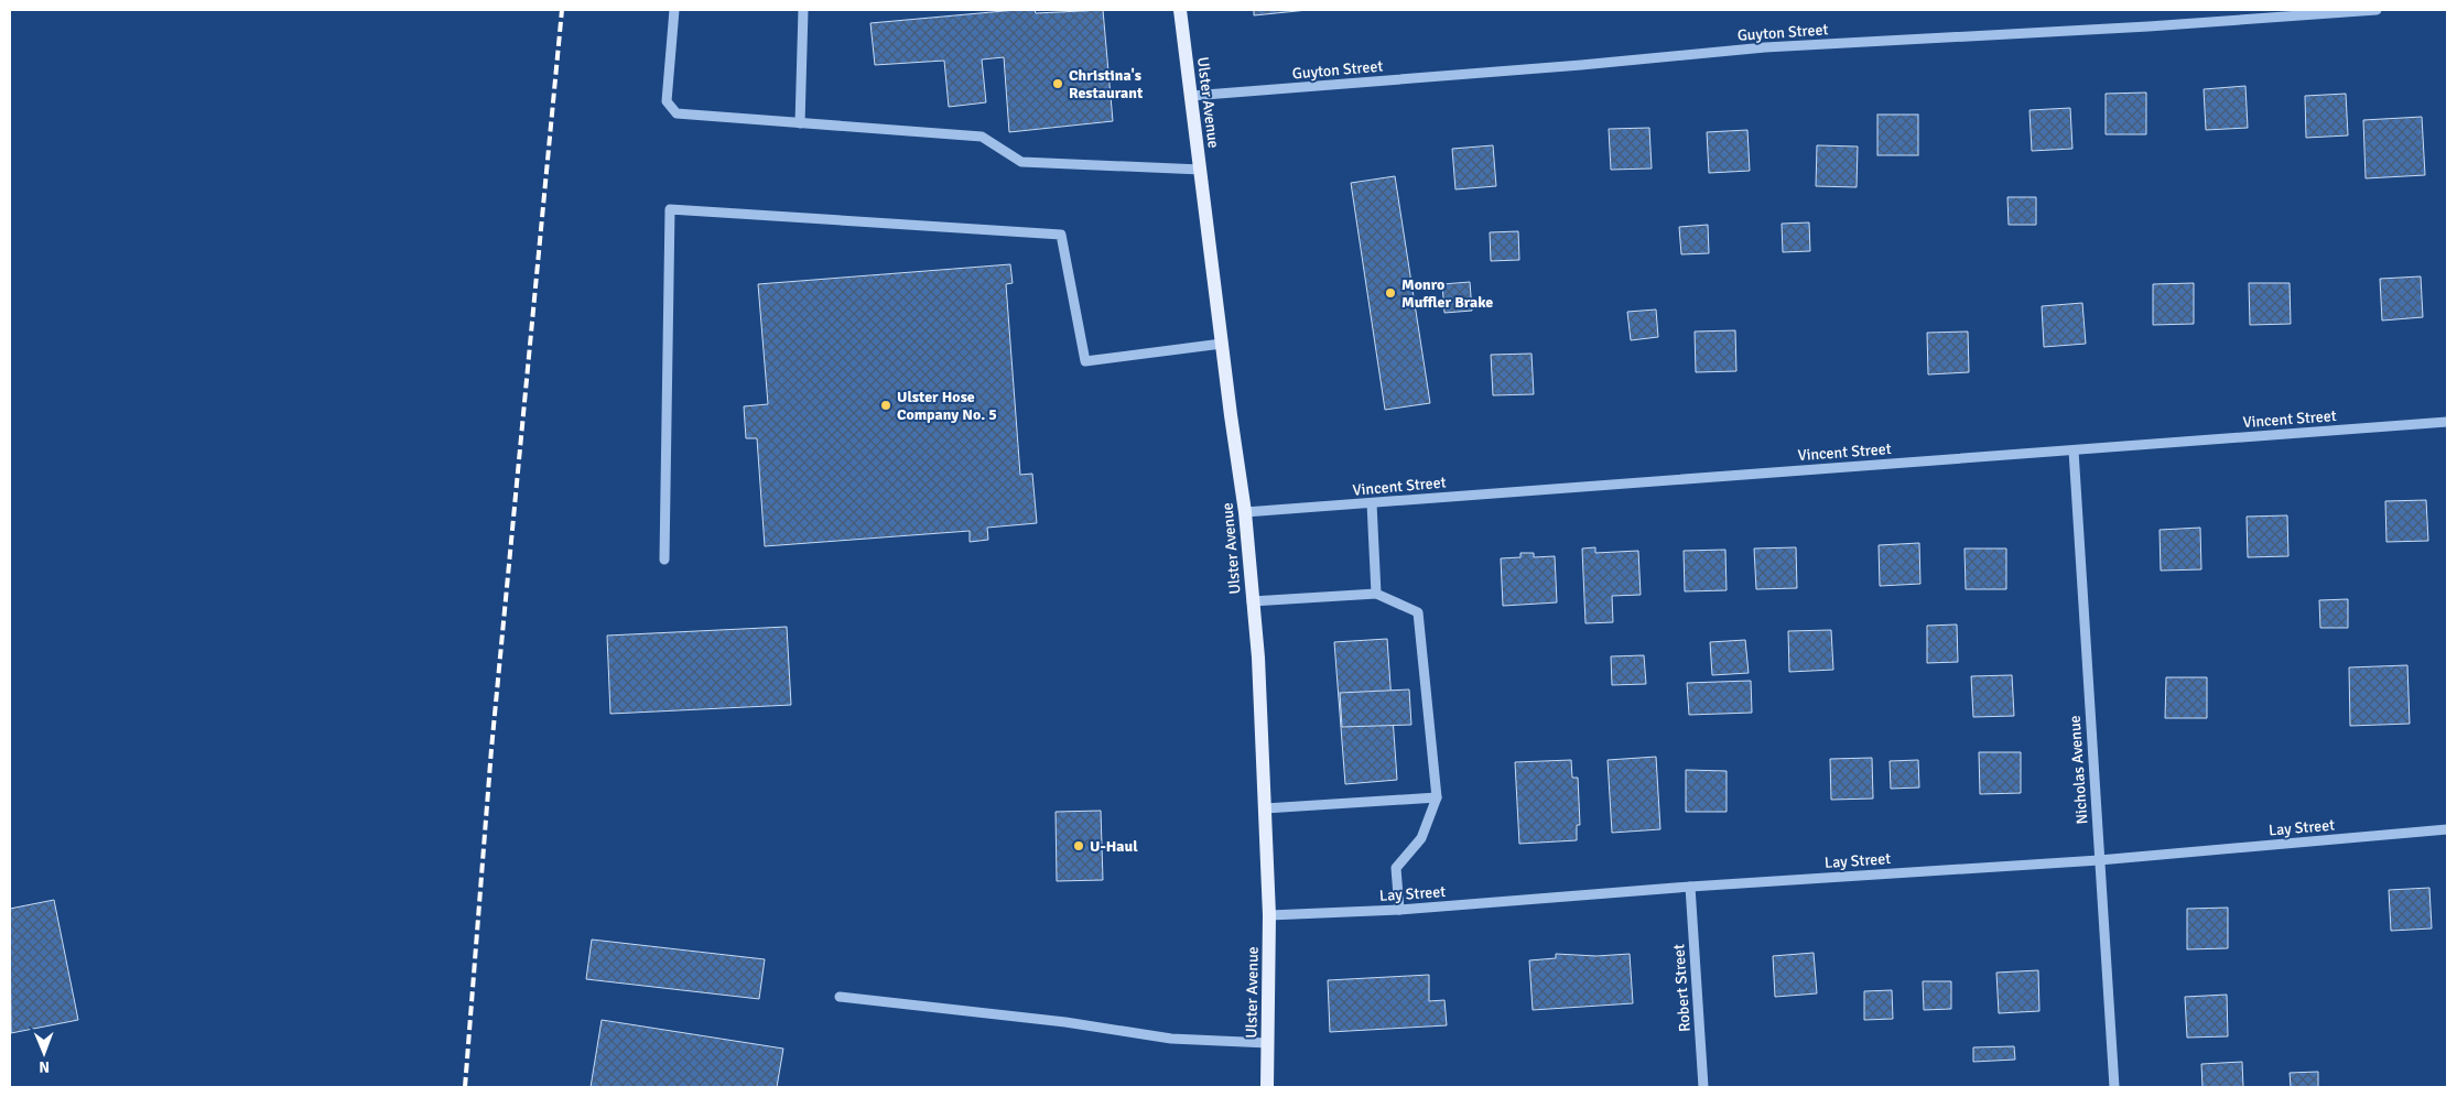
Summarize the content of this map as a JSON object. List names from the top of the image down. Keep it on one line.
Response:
{"streets":{"main road":["Ulster Avenue"],"street":["Guyton Street","Vincent Street","Nicholas Avenue","Lay Street","Robert Street"]},"crossings":[["Guyton Street","Ulster Avenue"],["Ulster Avenue","Vincent Street"],["Ulster Avenue","Lay Street"],["Vincent Street","Nicholas Avenue"],["Nicholas Avenue","Lay Street"],["Lay Street","Robert Street"]],"places":["Christina's Restaurant","Monro Muffler Brake","Ulster Hose Company No. 5","U-Haul"],"north":"bottom"}
